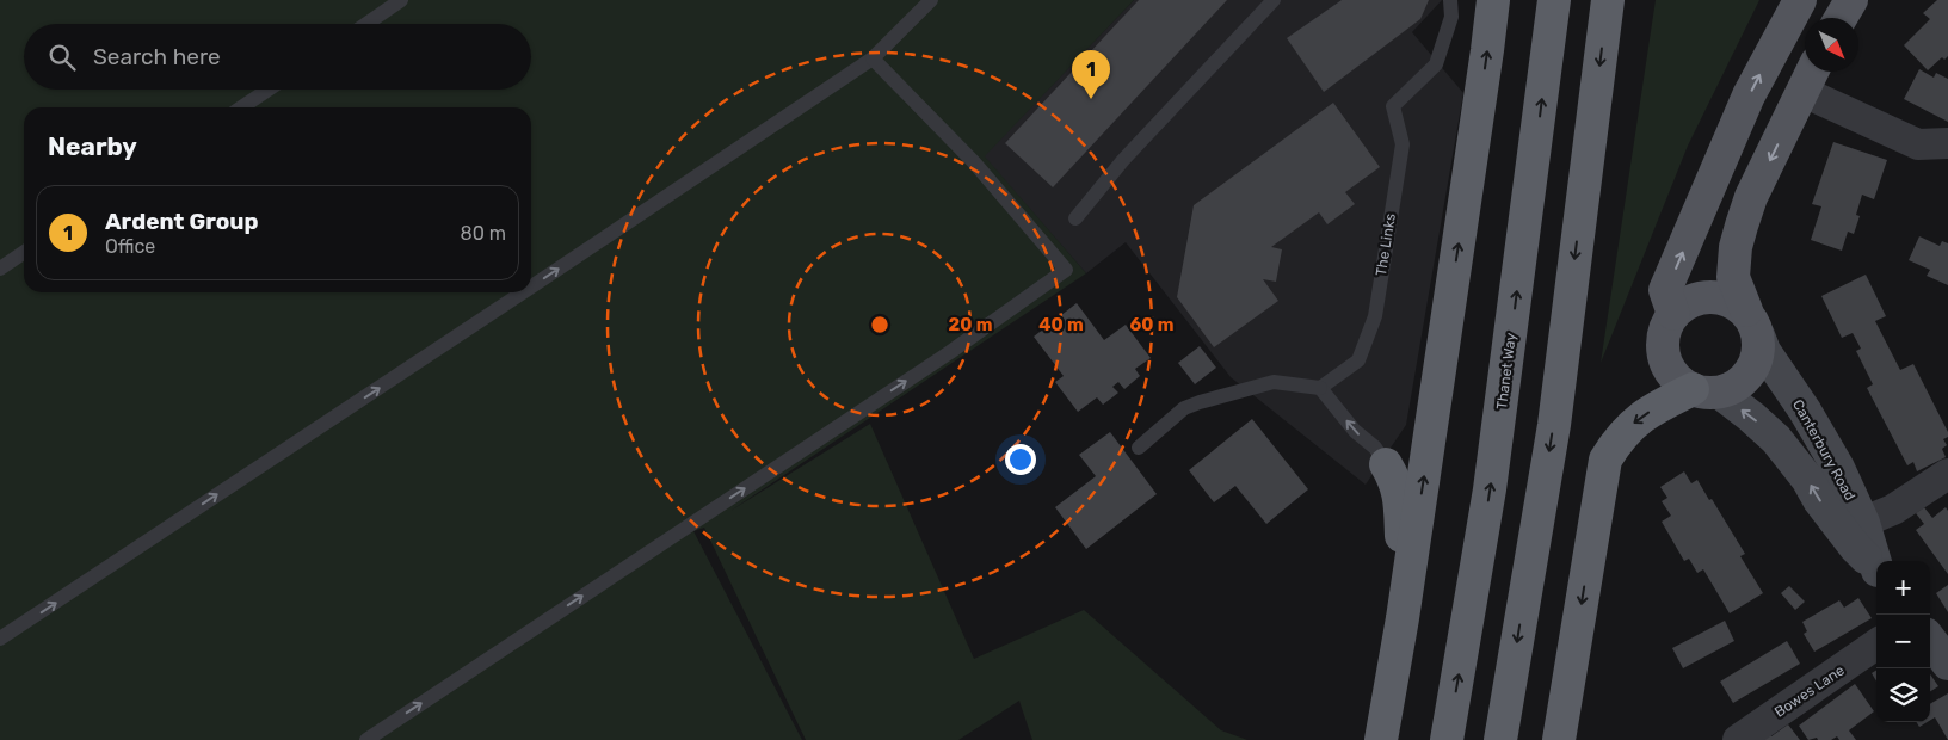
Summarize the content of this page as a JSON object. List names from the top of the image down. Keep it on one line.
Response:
{"streets":{"highway":["Thanet Way"],"main road":["Canterbury Road"],"street":["Bowes Lane"],"lane":["The Links"]},"north":"bottom right","page":{"search":"Search here","pins":"1","heading":"Nearby","list":[{"mark":"1","name":"Ardent Group","note":"Office","value":"80 m"}],"map_buttons":["+","−"]},"rings":["20 m","40 m","60 m"]}
